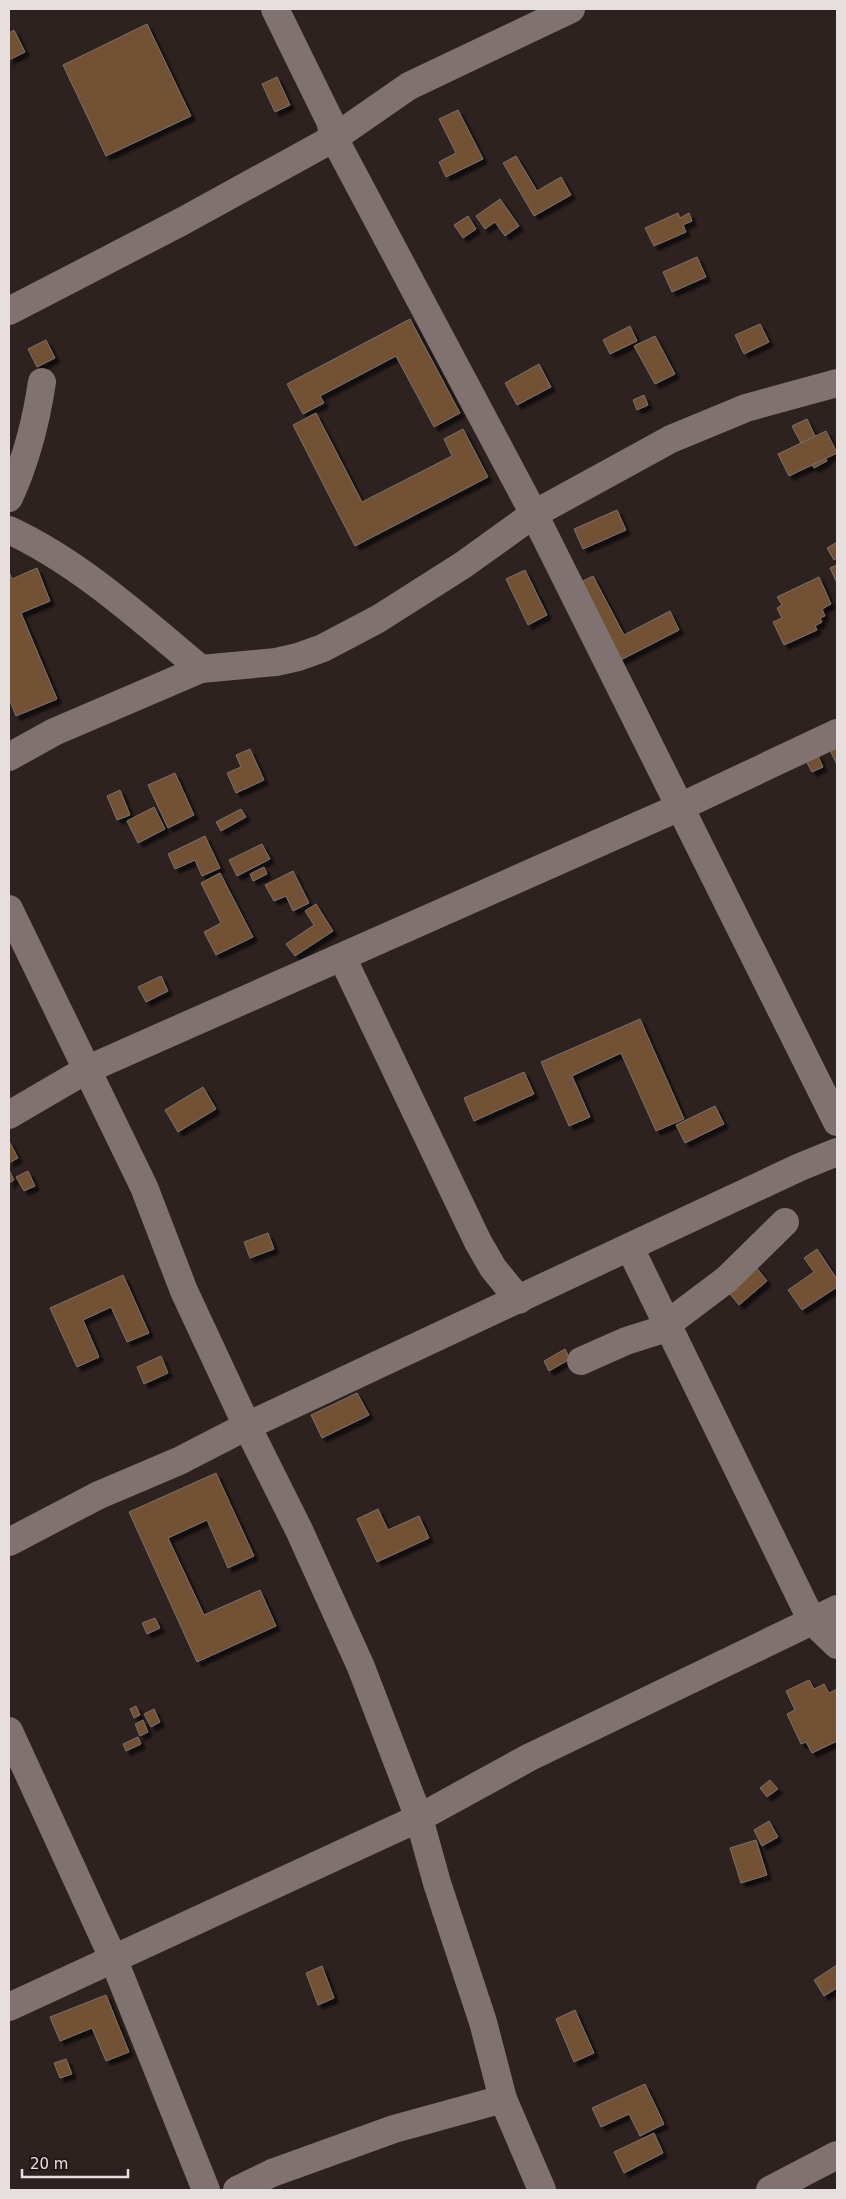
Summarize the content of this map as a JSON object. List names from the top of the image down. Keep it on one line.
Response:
{"scale_bar":"20 m"}
